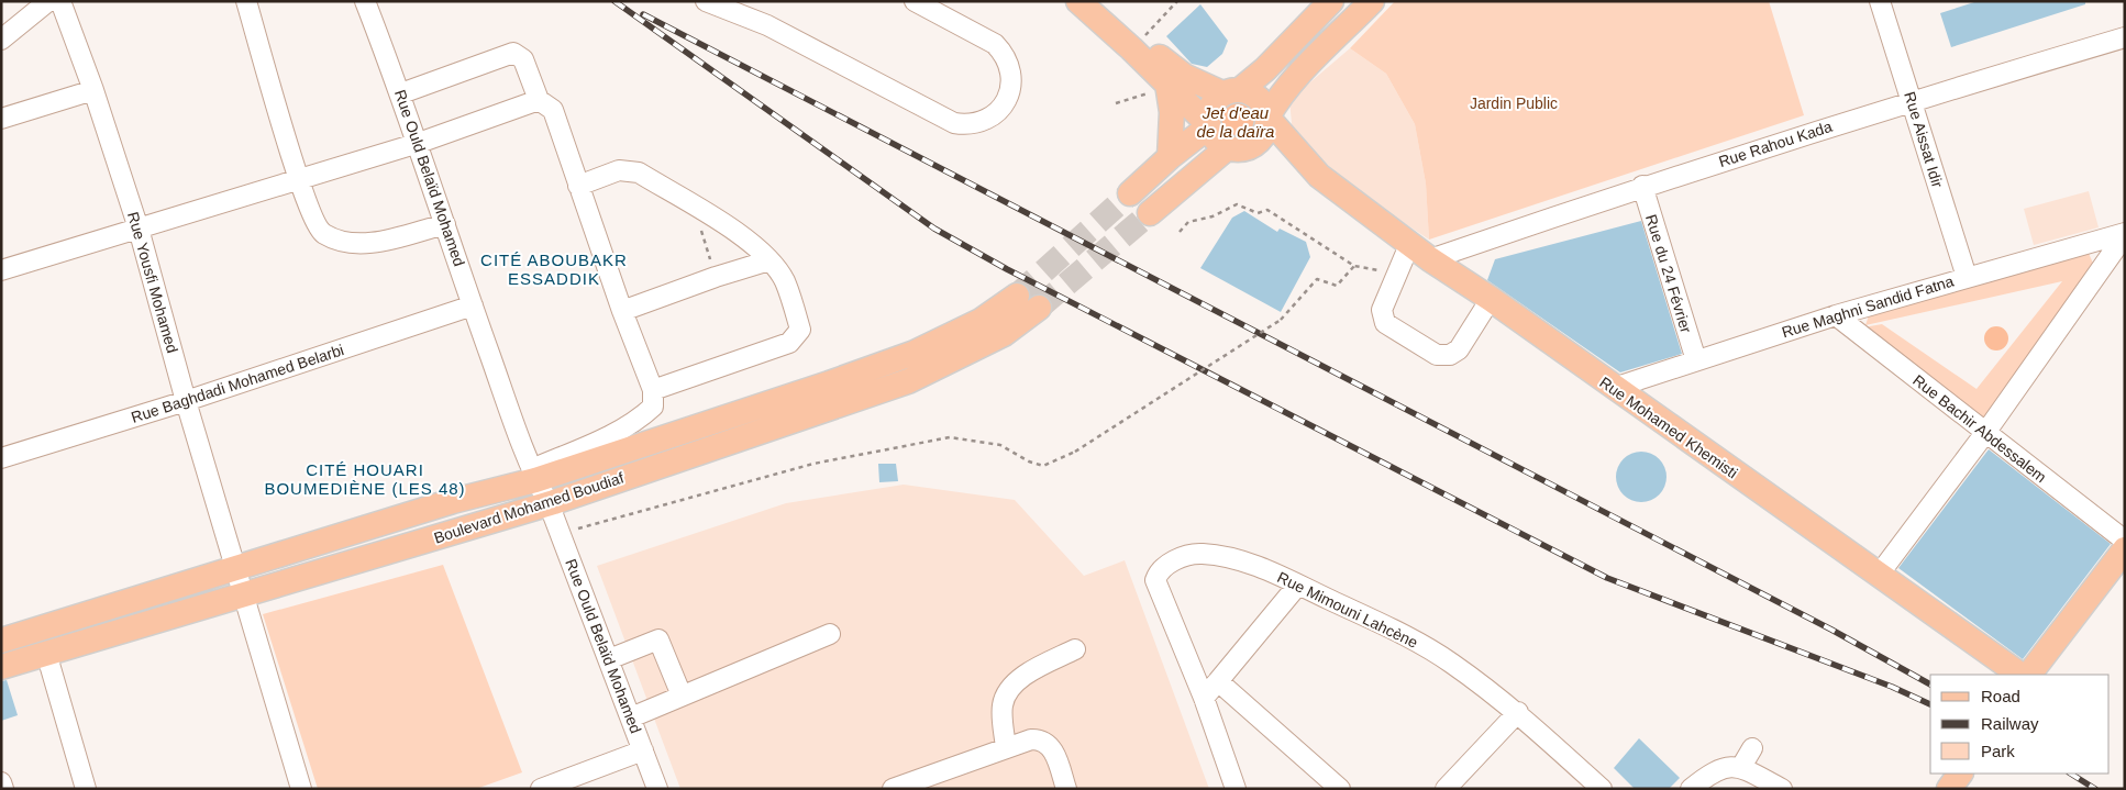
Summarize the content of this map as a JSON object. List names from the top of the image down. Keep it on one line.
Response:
{"streets":{"main road":["Rue Mohamed Khemisti","Boulevard Mohamed Boudiaf"],"street":["Rue Aissat Idir","Rue Rahou Kada","Rue Ould Belaïd Mohamed","Rue du 24 Février","Rue Yousfi Mohamed","Rue Maghni Sandid Fatna","Rue Baghdadi Mohamed Belarbi","Rue Bachir Abdessalem","Rue Mimouni Lahcène"]},"crossings":[["Rue Aissat Idir","Rue Rahou Kada"],["Rue Aissat Idir","Rue Maghni Sandid Fatna"],["Rue Rahou Kada","Rue du 24 Février"],["Rue Rahou Kada","Rue Mohamed Khemisti"],["Rue Ould Belaïd Mohamed","Rue Baghdadi Mohamed Belarbi"],["Rue Ould Belaïd Mohamed","Boulevard Mohamed Boudiaf"],["Rue du 24 Février","Rue Maghni Sandid Fatna"],["Rue Yousfi Mohamed","Rue Baghdadi Mohamed Belarbi"],["Rue Yousfi Mohamed","Boulevard Mohamed Boudiaf"],["Rue Maghni Sandid Fatna","Rue Mohamed Khemisti"],["Rue Maghni Sandid Fatna","Rue Bachir Abdessalem"]],"districts":["CITÉ ABOUBAKR ESSADDIK","CITÉ HOUARI BOUMEDIÈNE (LES 48)"],"water":["Jet d'eau de la daïra"],"parks":["Jardin Public"],"legend":["Road","Railway","Park"]}
